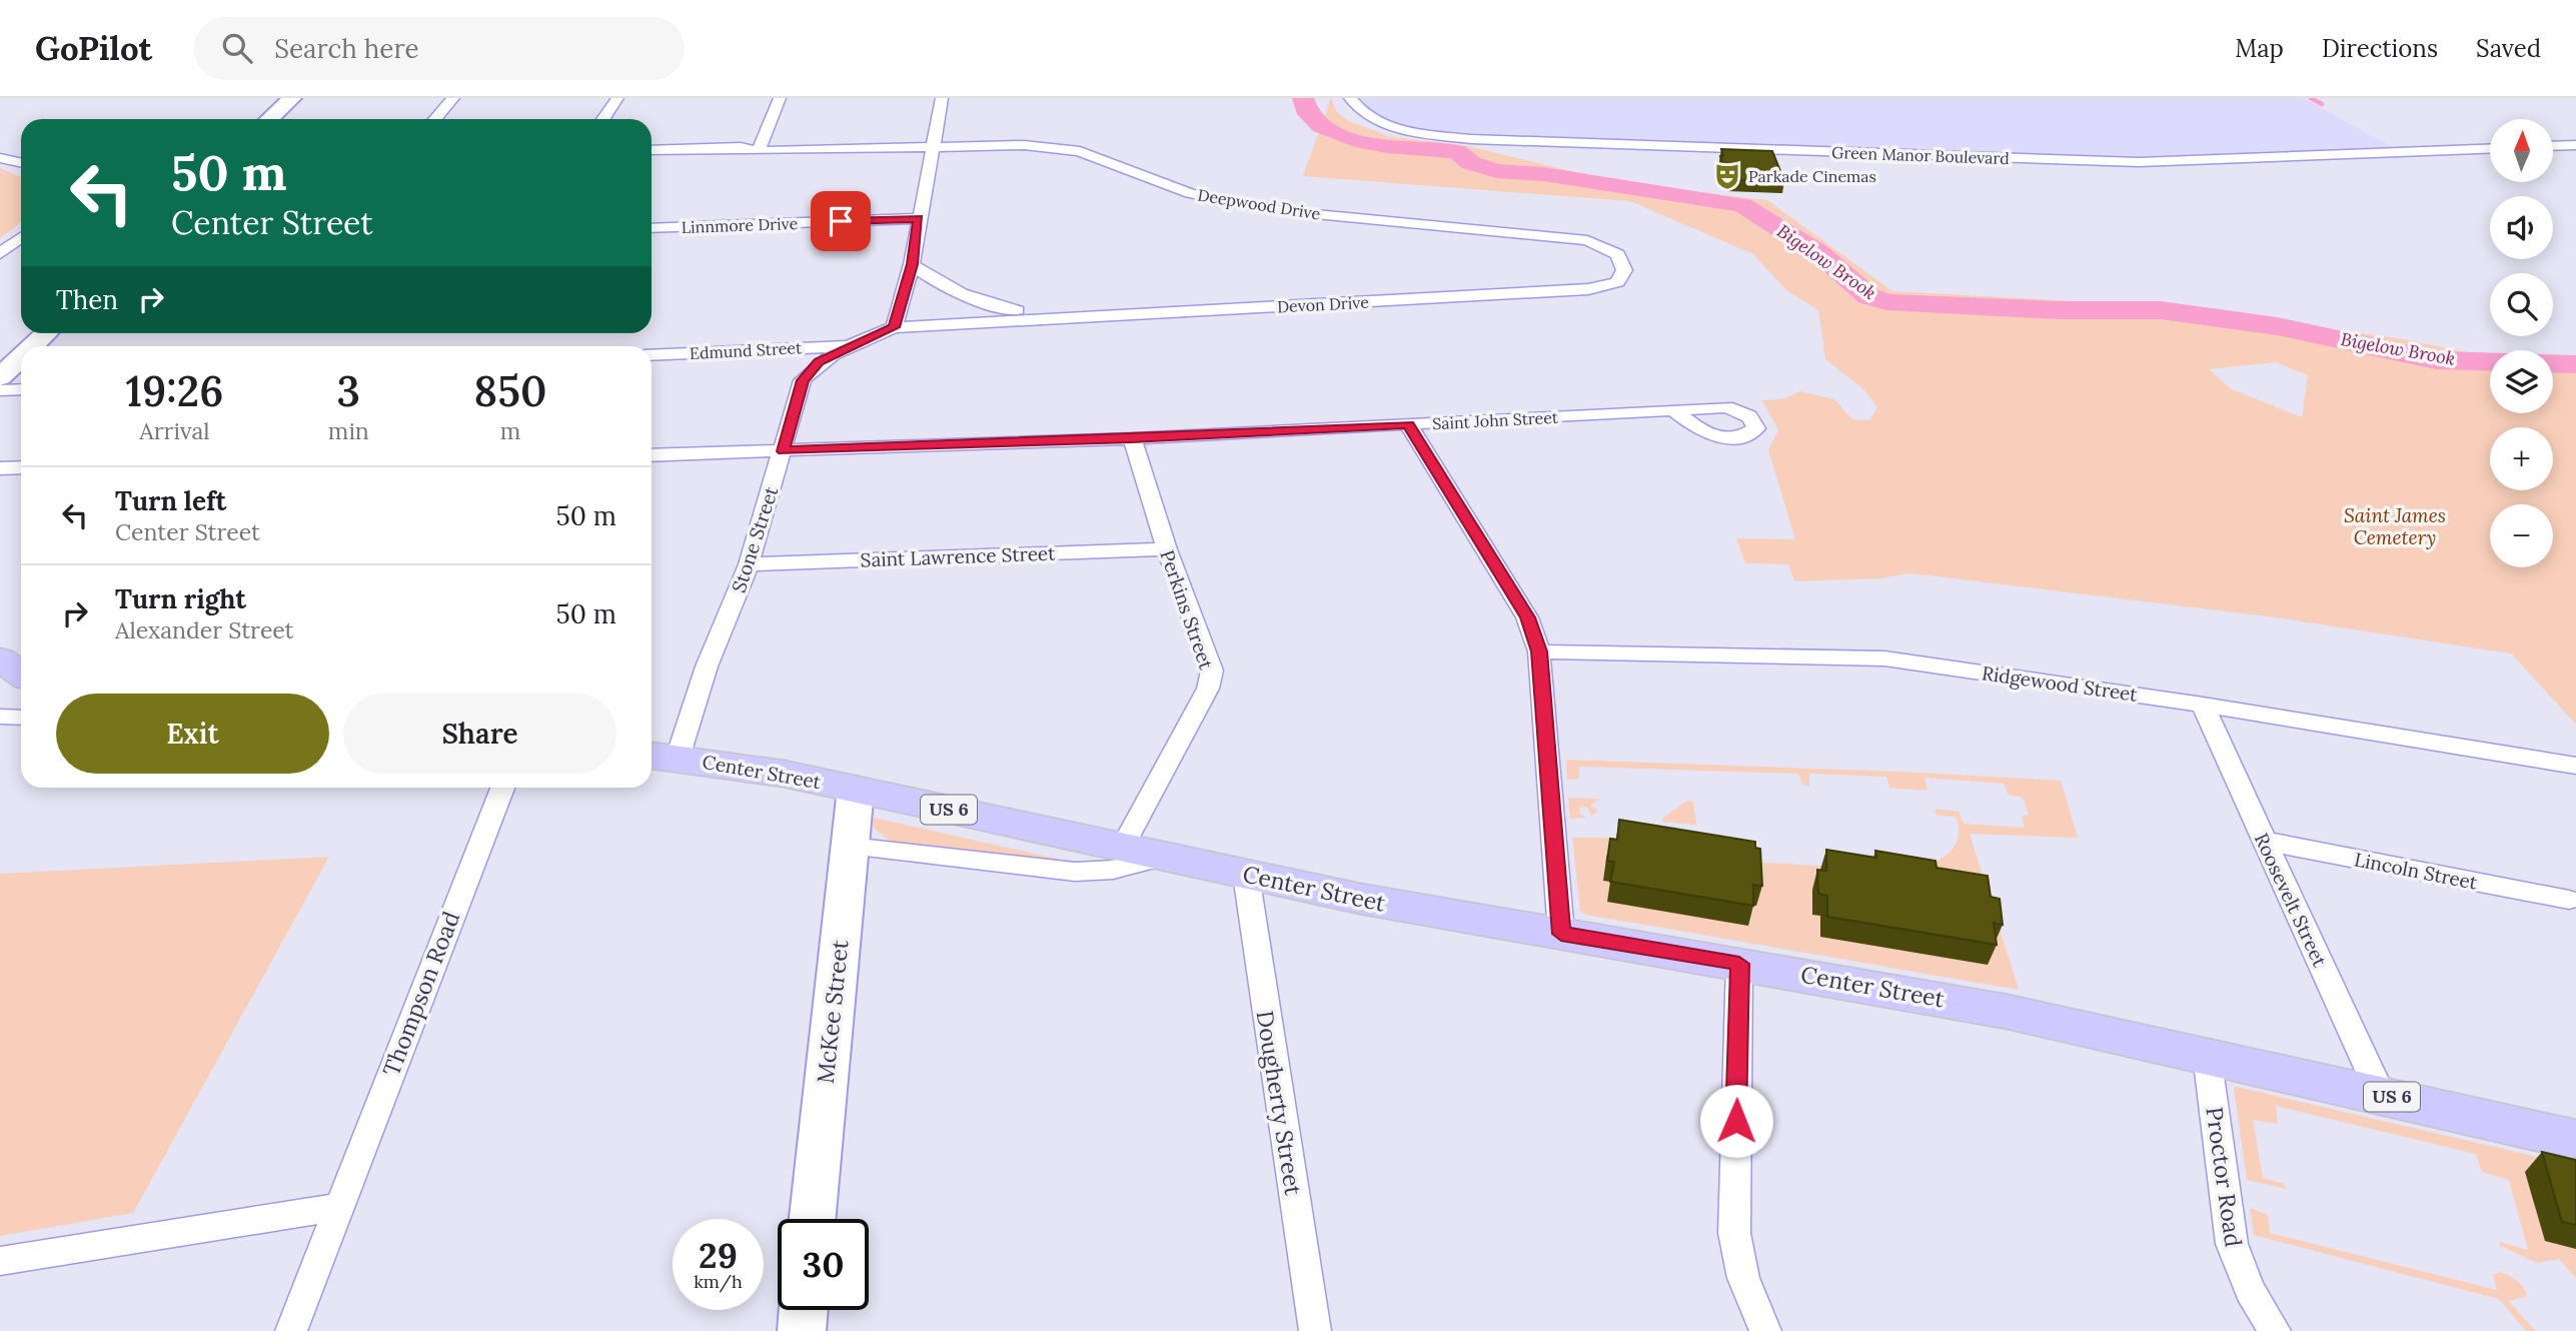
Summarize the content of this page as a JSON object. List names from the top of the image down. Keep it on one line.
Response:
{"streets":{"main road":["Center Street","US 6","McKee Street"],"street":["Green Manor Boulevard","Deepwood Drive","Linnmore Drive","Devon Drive","Edmund Street","Saint John Street","Stone Street","Saint Lawrence Street","Perkins Street","Ridgewood Street","Lincoln Street","Roosevelt Street","Thompson Road","Dougherty Street","Proctor Road"]},"crossings":[["Deepwood Drive","Devon Drive"],["Devon Drive","Stone Street"],["Edmund Street","Stone Street"],["Saint John Street","Stone Street"],["Saint John Street","Perkins Street"],["Stone Street","Saint Lawrence Street"],["Stone Street","Center Street"],["Saint Lawrence Street","Perkins Street"],["Perkins Street","Center Street"],["Ridgewood Street","Roosevelt Street"],["Center Street","Roosevelt Street"],["Center Street","McKee Street"],["Center Street","Dougherty Street"],["Center Street","Proctor Road"],["Lincoln Street","Roosevelt Street"]],"water":["Bigelow Brook"],"parks":["Saint James Cemetery"],"places":{"theatre":["Parkade Cinemas"]},"north":"top","page":{"header":"GoPilot","search":"Search here","nav":["Map","Directions","Saved"],"map_buttons":["+","−"],"turn":["50 m","Center Street"],"then":"Then","eta":["19:26","Arrival","3","min","850","m"],"list":[{"name":"Turn left","note":"Center Street","value":"50 m"},{"name":"Turn right","note":"Alexander Street","value":"50 m"}],"buttons":["Exit","Share"],"speed":"29 km/h","limit":"30"}}
